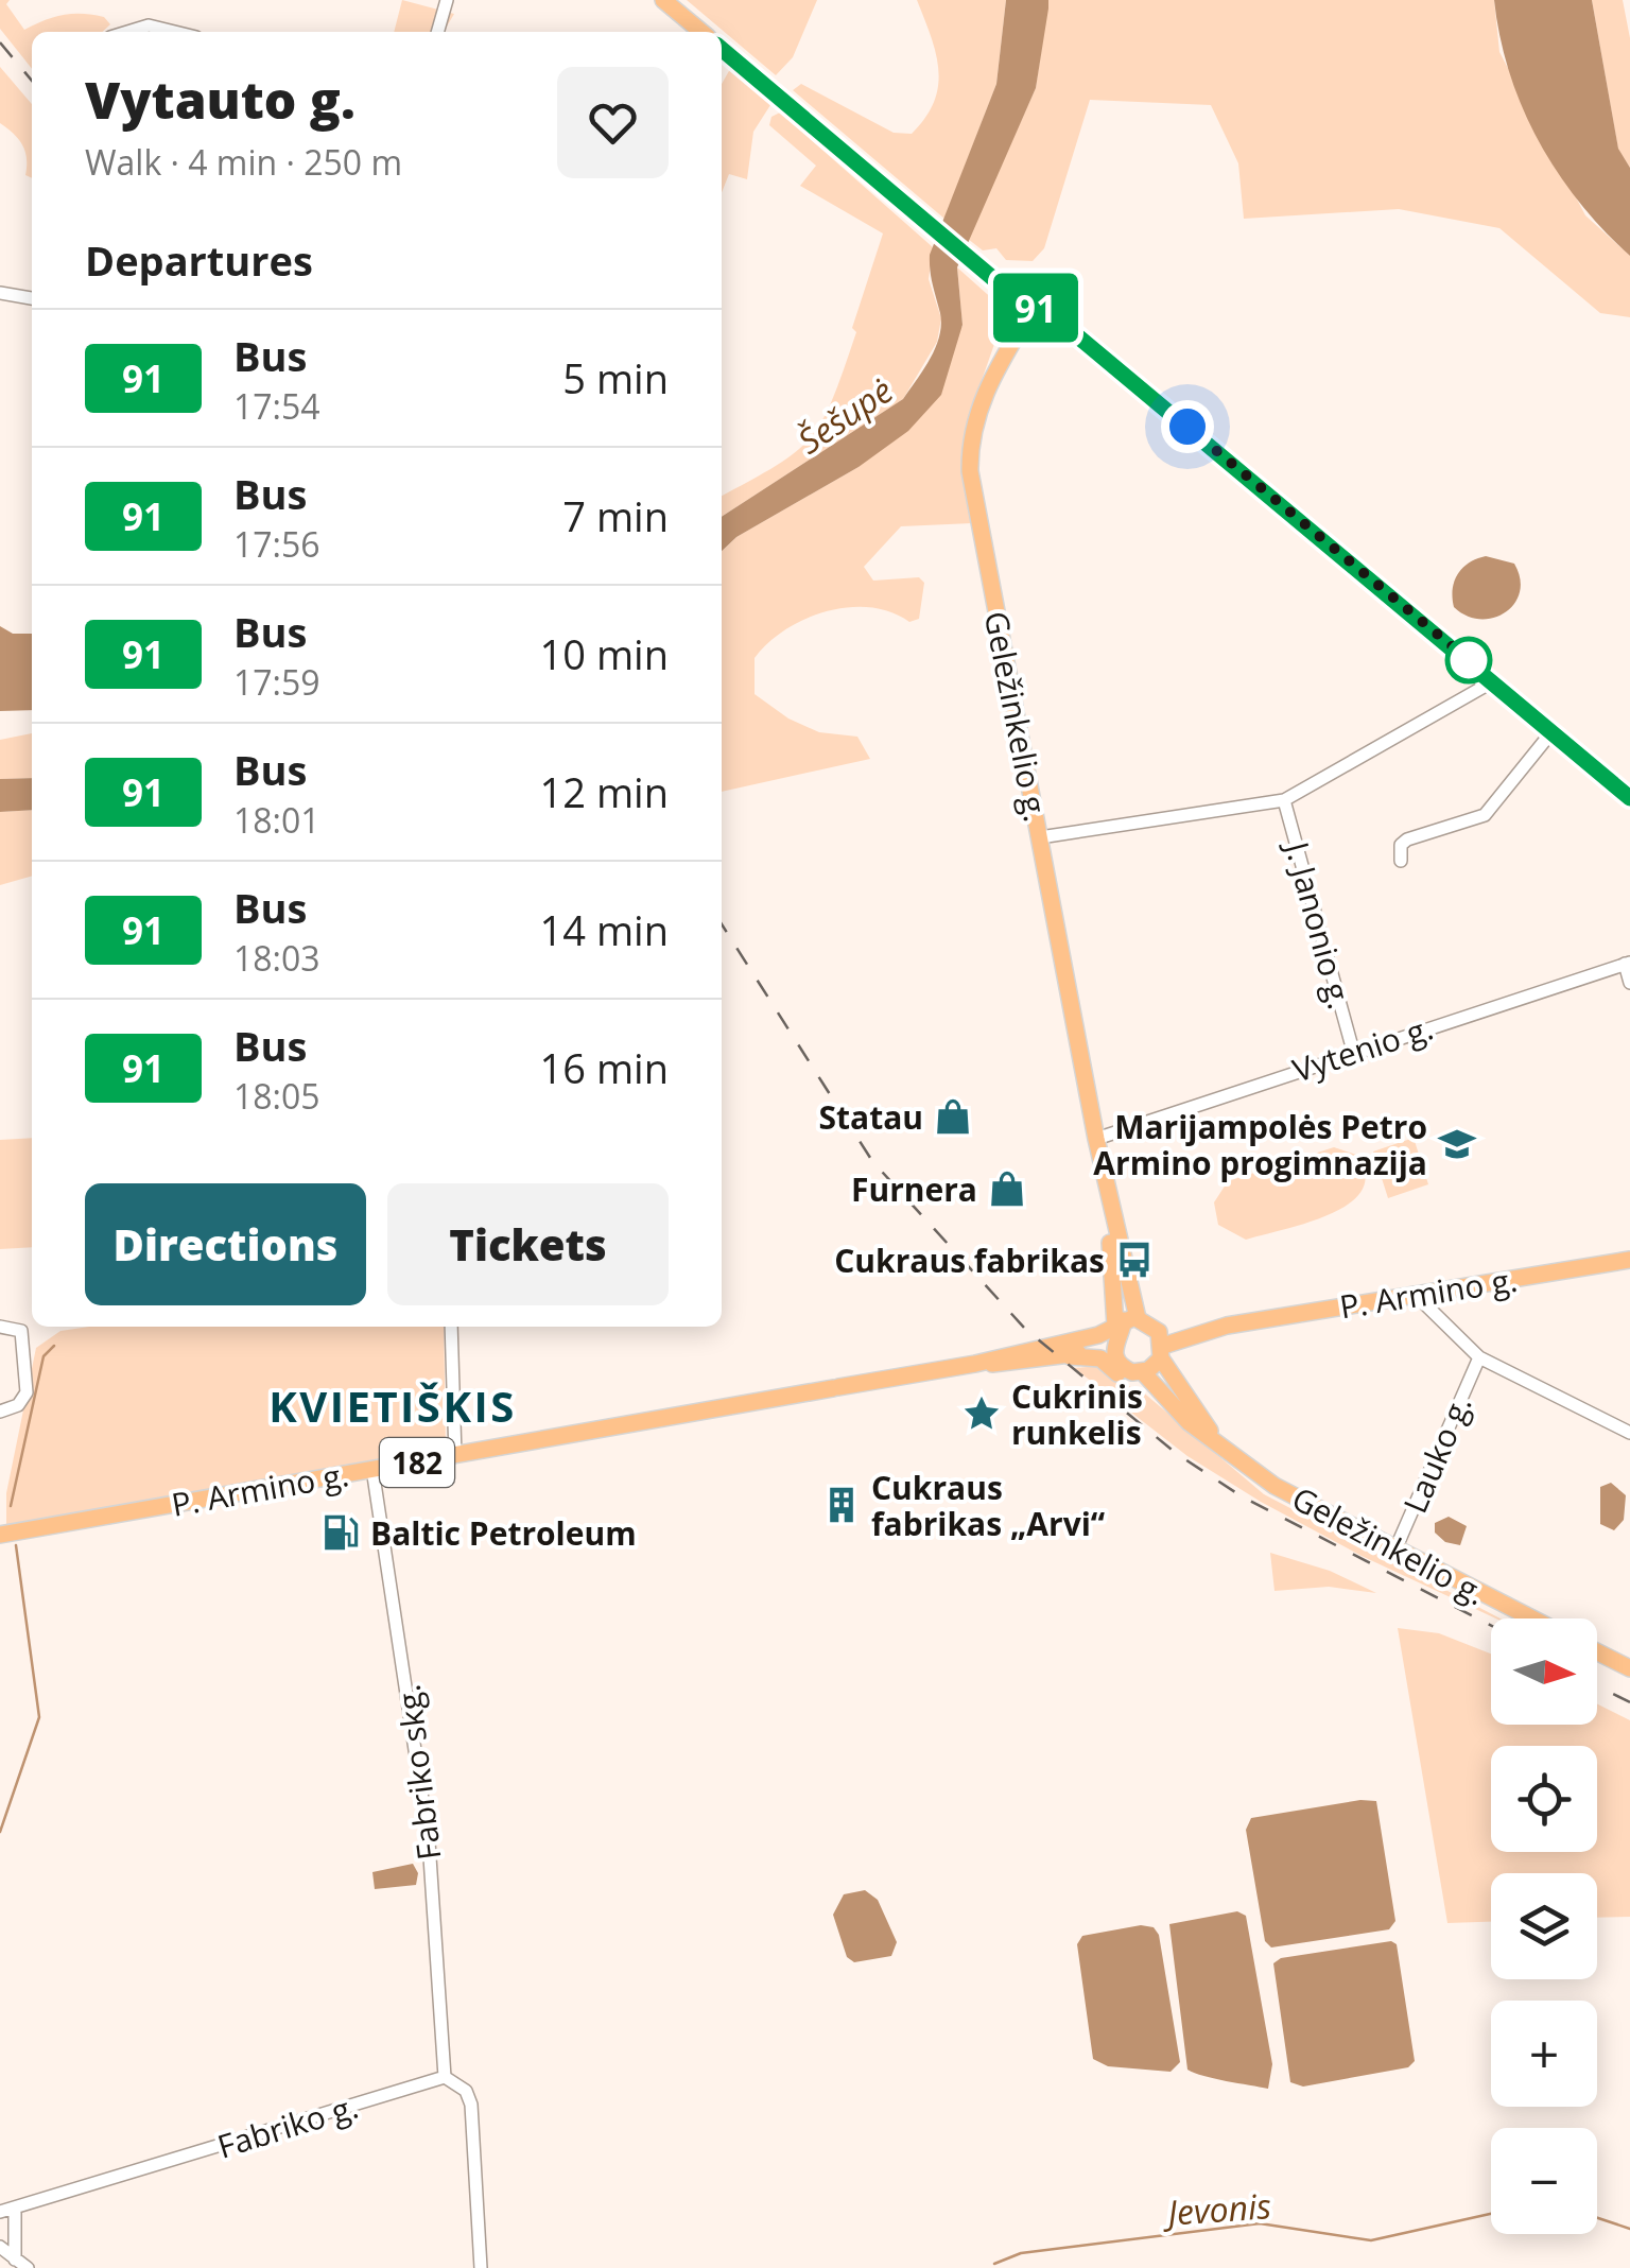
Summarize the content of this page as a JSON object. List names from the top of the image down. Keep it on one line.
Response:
{"streets":{"main road":["Geležinkelio g.","P. Armino g.","182"],"street":["J. Janonio g.","Vytenio g.","Lauko g.","Fabriko skg.","Fabriko g."]},"crossings":[["Geležinkelio g.","Vytenio g."],["Geležinkelio g.","P. Armino g."],["Geležinkelio g.","Lauko g."],["J. Janonio g.","Vytenio g."],["P. Armino g.","Fabriko skg."],["Fabriko skg.","Fabriko g."]],"districts":["KVIETIŠKIS"],"water":["Šešupė","Jevonis"],"places":{"shop":["Statau","Furnera"],"school or university":["Marijampolės Petro Armino progimnazija"],"bus stop":["Cukraus fabrikas"],"place":["Cukrinis runkelis"],"building":["Cukraus fabrikas „Arvi“"],"fuel station":["Baltic Petroleum"]},"lines":["bus line 91"],"north":"right","page":{"on_map":"91","heading":[["Vytauto g.","Walk · 4 min · 250 m"],"Departures"],"list":[{"mark":"91","name":"Bus","note":"17:54","value":"5 min"},{"mark":"91","name":"Bus","note":"17:56","value":"7 min"},{"mark":"91","name":"Bus","note":"17:59","value":"10 min"},{"mark":"91","name":"Bus","note":"18:01","value":"12 min"},{"mark":"91","name":"Bus","note":"18:03","value":"14 min"},{"mark":"91","name":"Bus","note":"18:05","value":"16 min"}],"buttons":["Directions","Tickets"],"map_buttons":["+","−"]}}
